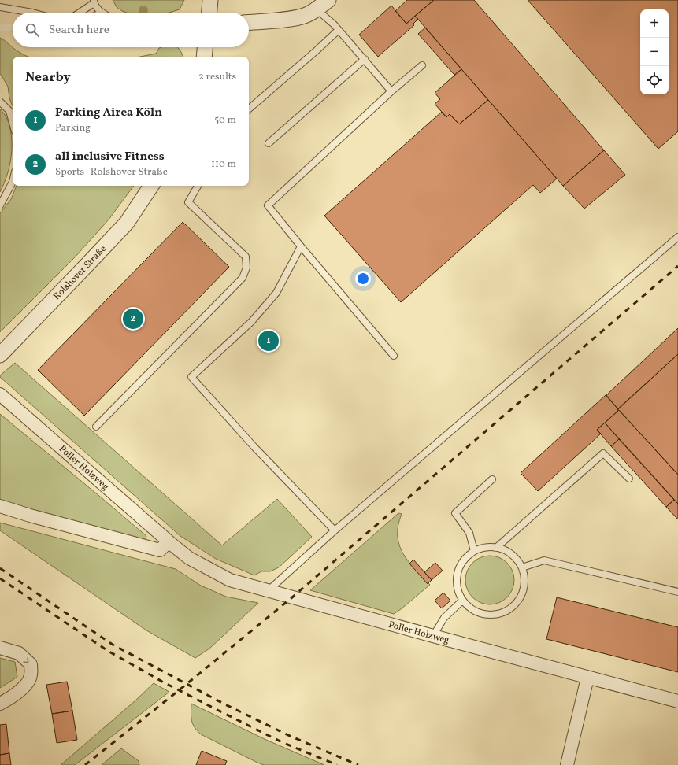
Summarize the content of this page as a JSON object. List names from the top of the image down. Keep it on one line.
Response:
{"streets":{"street":["Rolshover Straße","Poller Holzweg"]},"page":{"map_buttons":["+","−"],"search":"Search here","heading":["Nearby","2 results"],"list":[{"mark":"1","name":"Parking Airea Köln","note":"Parking","value":"50 m"},{"mark":"2","name":"all inclusive Fitness","note":"Sports · Rolshover Straße","value":"110 m"}],"pins":["2","1"]}}
